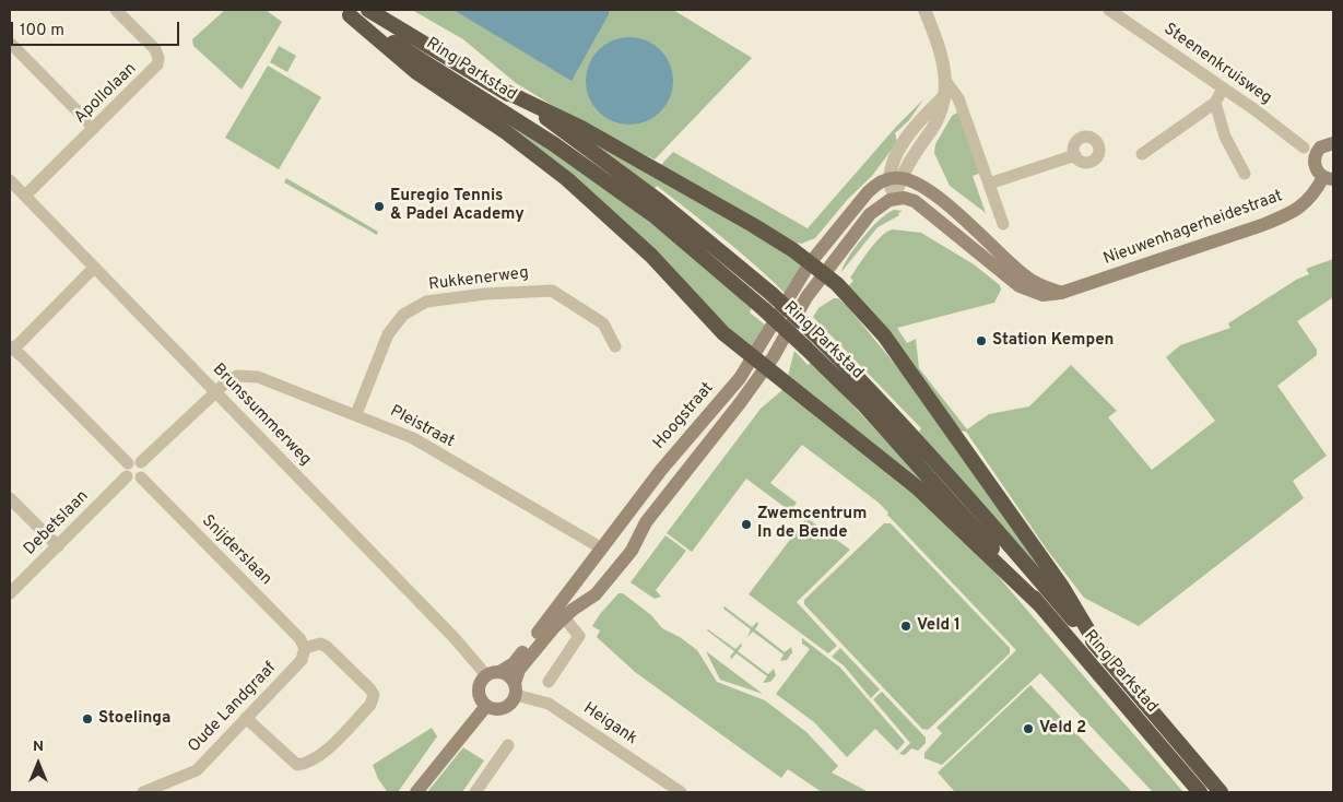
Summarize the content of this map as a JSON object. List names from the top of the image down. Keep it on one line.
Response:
{"streets":{"highway":["Ring Parkstad"],"main road":["Nieuwenhagerheidestraat","Hoogstraat"],"street":["Steenenkruisweg","Apollolaan","Rukkenerweg","Brunssummerweg","Pleistraat","Debetslaan","Snijderslaan","Oude Landgraaf","Heigank"]},"crossings":[["Apollolaan","Brunssummerweg"],["Nieuwenhagerheidestraat","Hoogstraat"],["Rukkenerweg","Pleistraat"],["Brunssummerweg","Hoogstraat"],["Brunssummerweg","Pleistraat"],["Brunssummerweg","Heigank"],["Hoogstraat","Pleistraat"],["Hoogstraat","Heigank"],["Debetslaan","Snijderslaan"],["Snijderslaan","Oude Landgraaf"]],"places":["Euregio Tennis & Padel Academy","Station Kempen","Zwemcentrum In de Bende","Veld 1","Stoelinga","Veld 2"],"scale_bar":"100 m","north":"top"}
